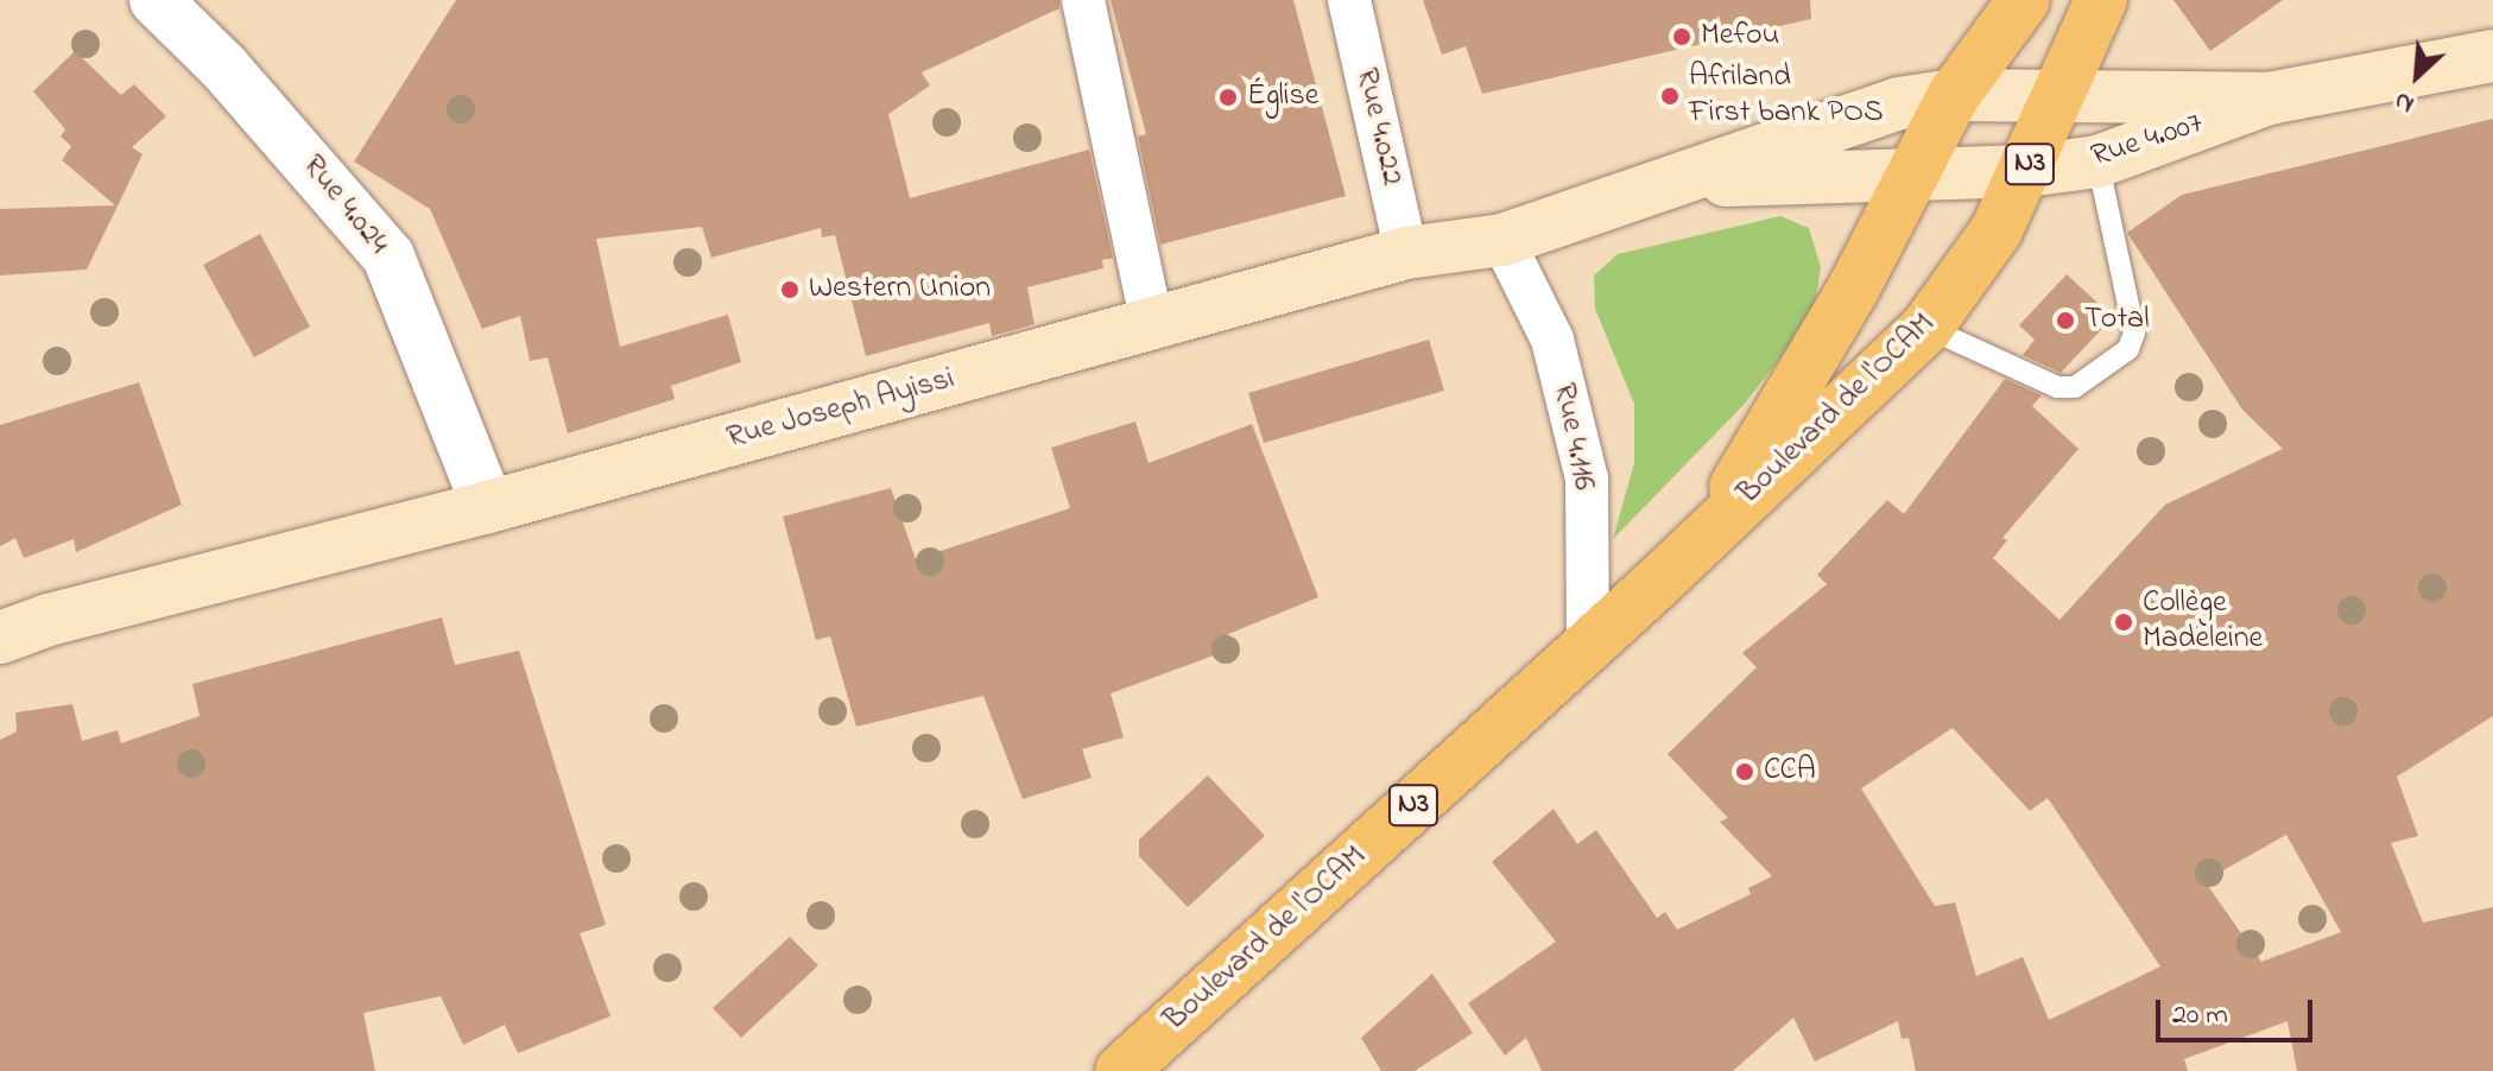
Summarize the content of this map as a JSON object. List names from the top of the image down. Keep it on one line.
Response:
{"streets":{"highway":["N3","Boulevard de l'OCAM"],"main road":["Rue 4.007","Rue Joseph Ayissi"],"street":["Rue 4.022","Rue 4.024","Rue 4.116"]},"crossings":[["Rue 4.022","Rue Joseph Ayissi"],["Rue 4.007","N3"],["Rue 4.007","Rue Joseph Ayissi"],["Rue 4.007","Boulevard de l'OCAM"],["N3","Rue Joseph Ayissi"],["N3","Boulevard de l'OCAM"],["Rue 4.024","Rue Joseph Ayissi"],["Rue Joseph Ayissi","Boulevard de l'OCAM"],["Rue Joseph Ayissi","Rue 4.116"],["Boulevard de l'OCAM","Rue 4.116"]],"places":["Mefou","Afriland First bank POS","Église","Western Union","Total","Collège Madeleine","CCA"],"scale_bar":"20 m","north":"bottom left"}
